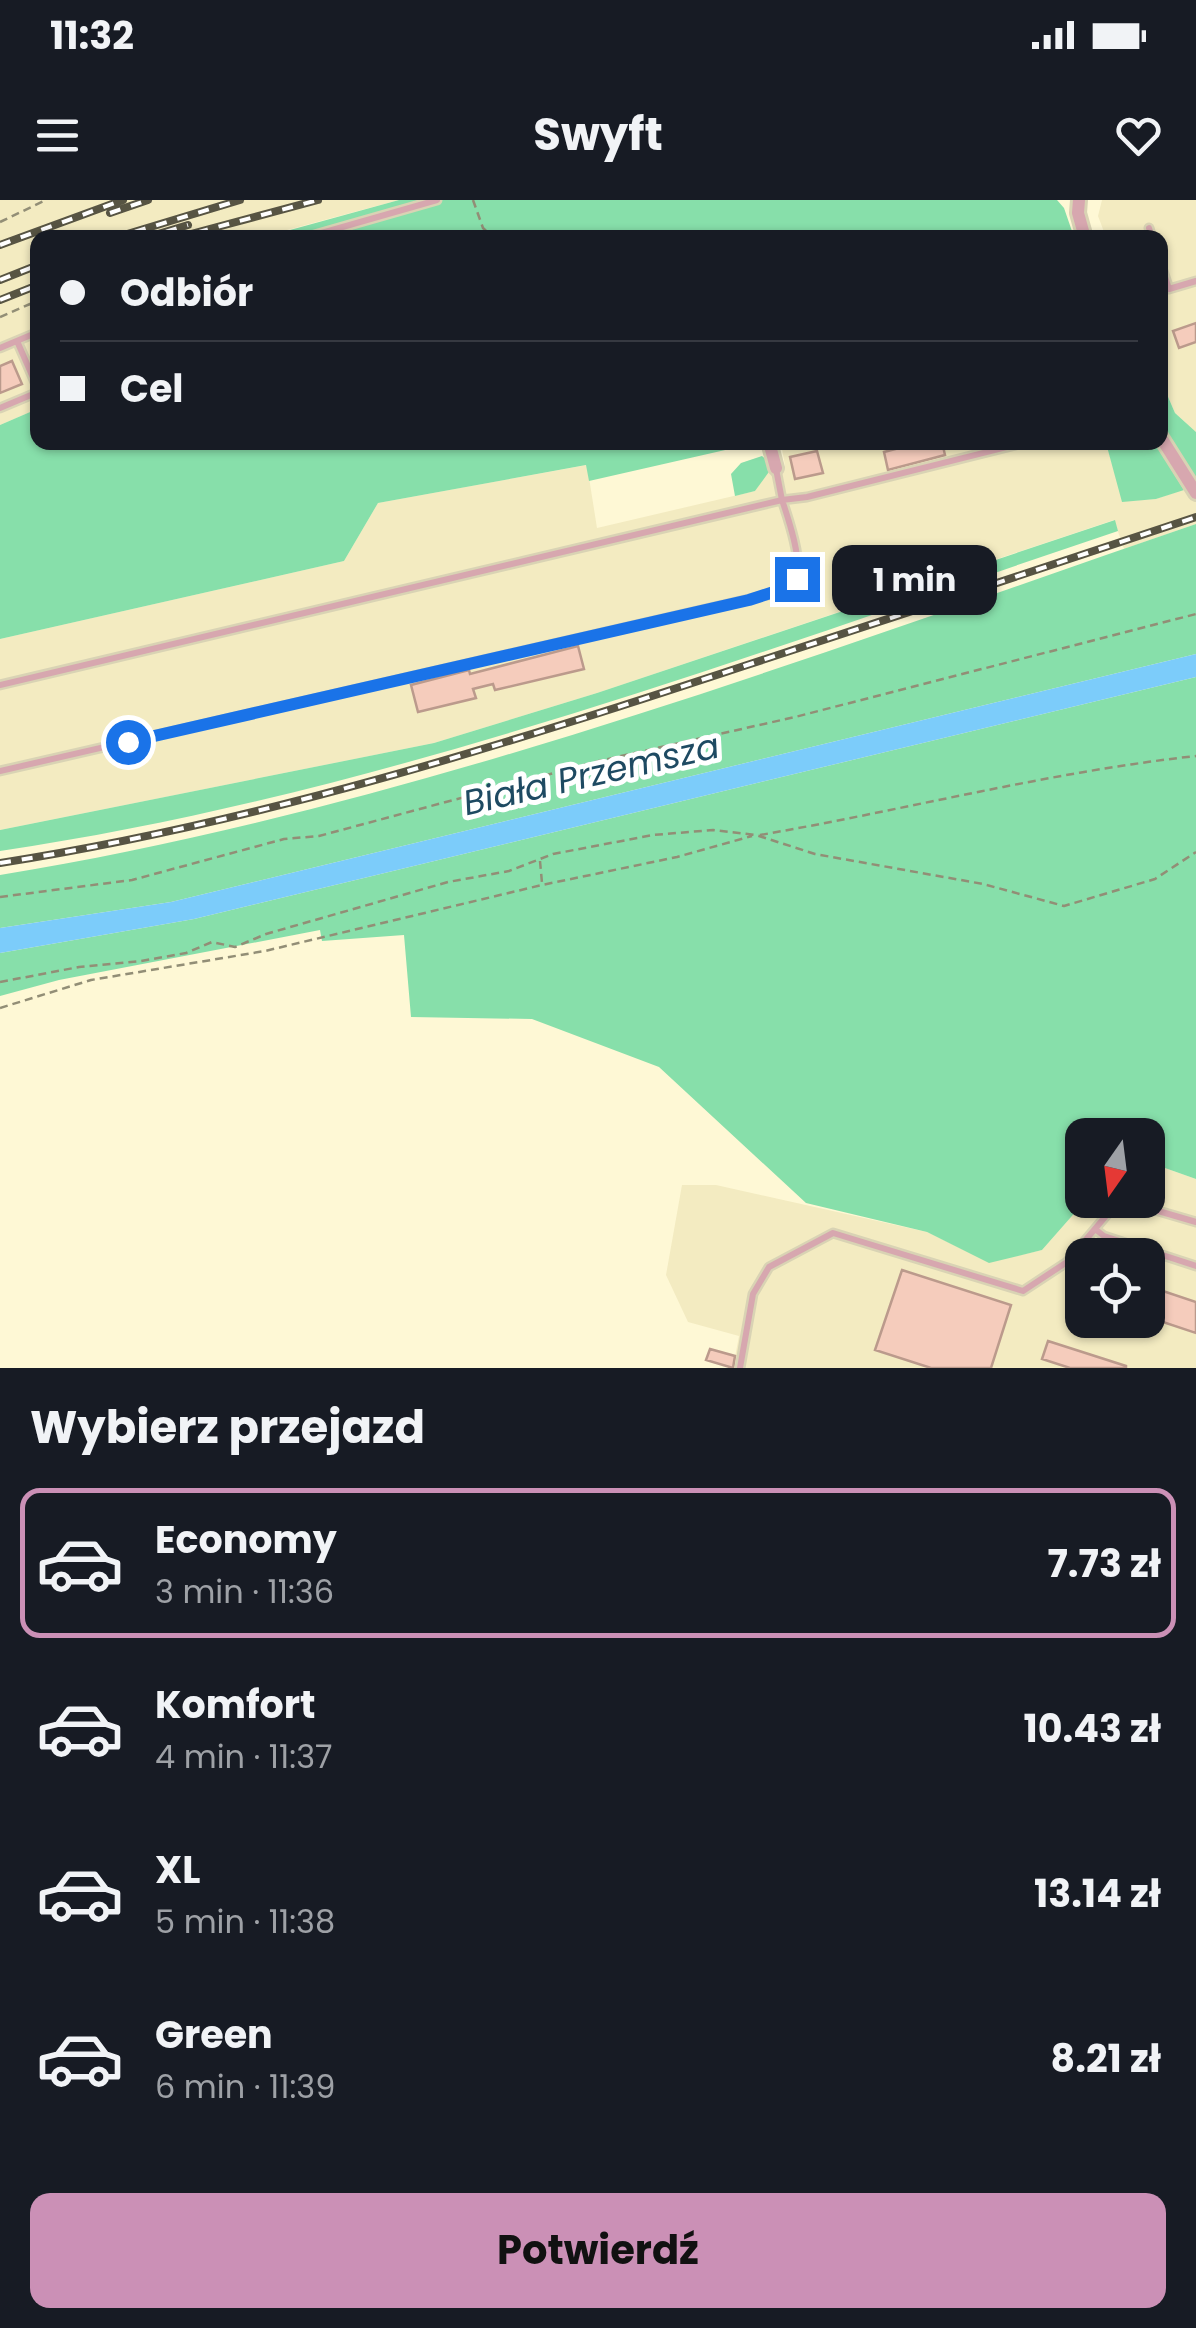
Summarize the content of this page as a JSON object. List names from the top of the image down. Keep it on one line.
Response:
{"water":["Biała Przemsza"],"north":"bottom","page":{"status":"11:32","header":"Swyft","banner":["Odbiór","Cel"],"bubble":"1 min","heading":"Wybierz przejazd","list":[{"name":"Economy","note":"3 min · 11:36","value":"7.73 zł"},{"name":"Komfort","note":"4 min · 11:37","value":"10.43 zł"},{"name":"XL","note":"5 min · 11:38","value":"13.14 zł"},{"name":"Green","note":"6 min · 11:39","value":"8.21 zł"}],"buttons":"Potwierdź"}}
